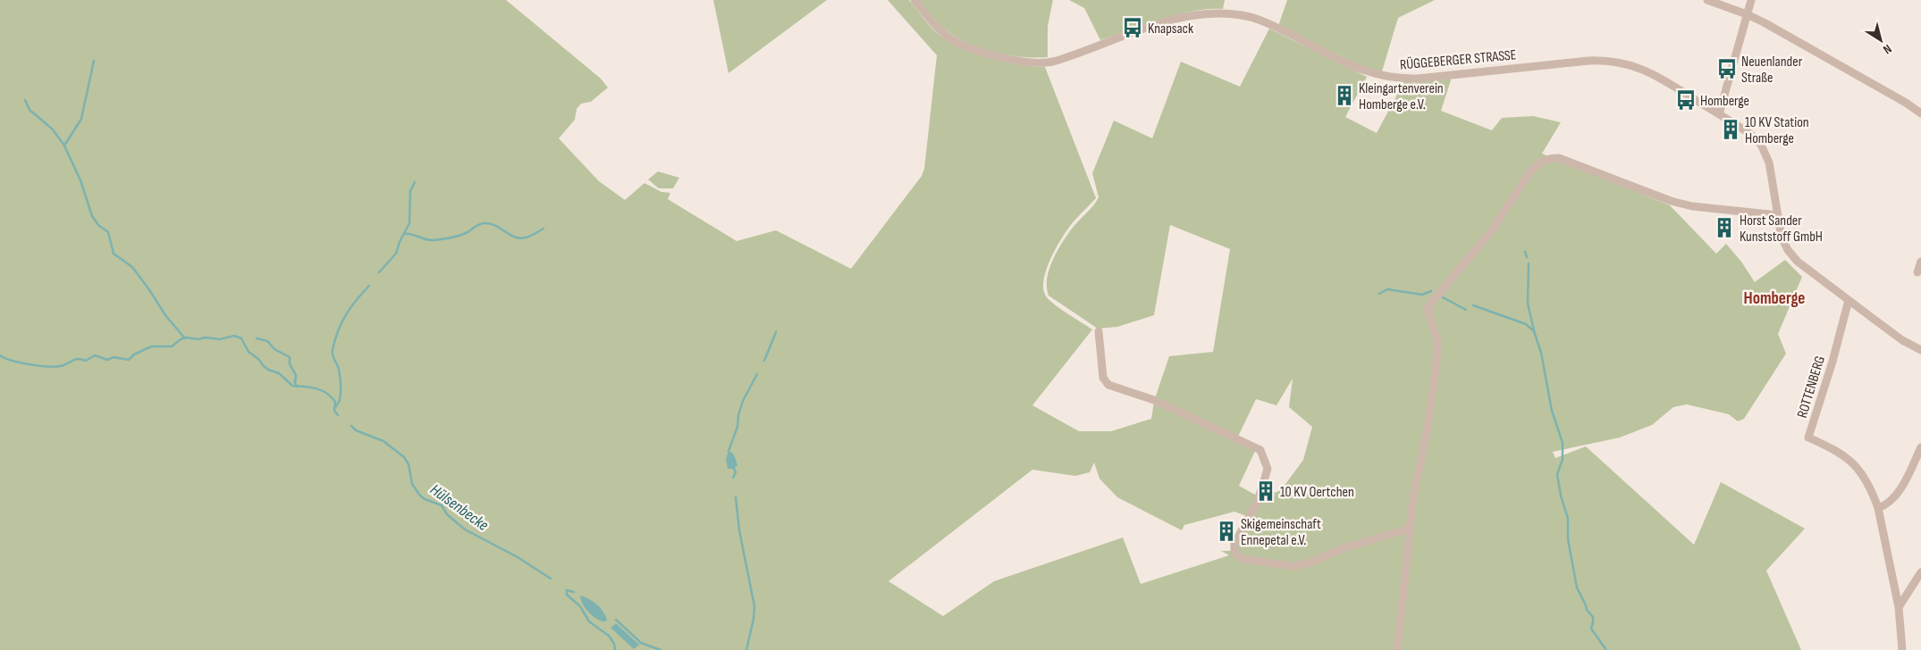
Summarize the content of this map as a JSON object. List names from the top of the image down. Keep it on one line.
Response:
{"streets":{"street":["RÜGGEBERGER STRASSE","ROTTENBERG"]},"crossings":[["RÜGGEBERGER STRASSE","ROTTENBERG"]],"districts":["Homberge"],"water":["Hülsenbecke"],"places":{"bus stop":["Knapsack","Neuenlander Straße","Homberge"],"building":["Kleingartenverein Homberge e.V.","10 KV Station Homberge","Horst Sander Kunststoff GmbH","10 KV Oertchen","Skigemeinschaft Ennepetal e.V."]},"north":"bottom right"}
